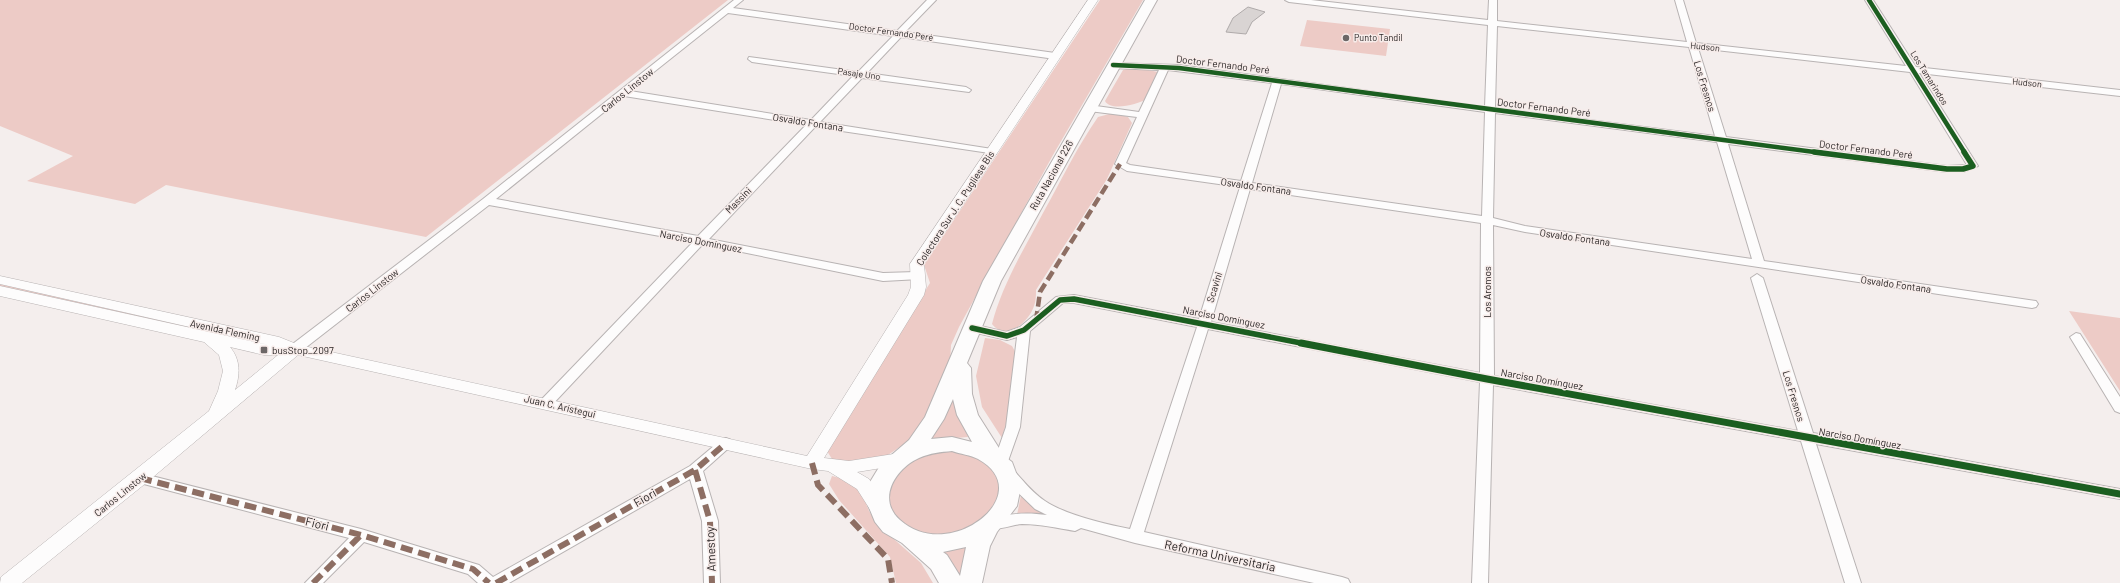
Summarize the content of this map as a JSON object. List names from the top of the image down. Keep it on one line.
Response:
{"streets":{"highway":["Ruta Nacional 226"],"main road":["Carlos Linstow","Colectora Sur J. C. Pugliese Bis","Avenida Fleming","Juan C. Arístegui"],"street":["Doctor Fernando Peré","Hudson","Pasaje Uno","Los Tamarindos","Los Fresnos","Osvaldo Fontana","Massini","Narciso Domínguez","Scavini","Los Aromos","Fiori","Amestoy","Reforma Universitaria"]},"crossings":[["Doctor Fernando Peré","Los Tamarindos"],["Doctor Fernando Peré","Los Fresnos"],["Doctor Fernando Peré","Carlos Linstow"],["Doctor Fernando Peré","Ruta Nacional 226"],["Doctor Fernando Peré","Massini"],["Doctor Fernando Peré","Colectora Sur J. C. Pugliese Bis"],["Doctor Fernando Peré","Scavini"],["Doctor Fernando Peré","Los Aromos"],["Hudson","Los Tamarindos"],["Hudson","Los Fresnos"],["Hudson","Los Aromos"],["Pasaje Uno","Massini"],["Los Fresnos","Osvaldo Fontana"],["Los Fresnos","Narciso Domínguez"],["Carlos Linstow","Osvaldo Fontana"],["Carlos Linstow","Narciso Domínguez"],["Carlos Linstow","Avenida Fleming"],["Carlos Linstow","Juan C. Arístegui"],["Carlos Linstow","Fiori"],["Osvaldo Fontana","Massini"],["Osvaldo Fontana","Colectora Sur J. C. Pugliese Bis"],["Osvaldo Fontana","Scavini"],["Osvaldo Fontana","Los Aromos"],["Ruta Nacional 226","Narciso Domínguez"],["Ruta Nacional 226","Juan C. Arístegui"],["Ruta Nacional 226","Reforma Universitaria"],["Massini","Narciso Domínguez"],["Massini","Juan C. Arístegui"],["Colectora Sur J. C. Pugliese Bis","Narciso Domínguez"],["Colectora Sur J. C. Pugliese Bis","Juan C. Arístegui"],["Narciso Domínguez","Scavini"],["Narciso Domínguez","Los Aromos"],["Scavini","Reforma Universitaria"],["Avenida Fleming","Juan C. Arístegui"],["Juan C. Arístegui","Fiori"],["Juan C. Arístegui","Reforma Universitaria"],["Fiori","Amestoy"]],"places":{"other":["Punto Tandil"],"transit":["busStop_2097"]}}
